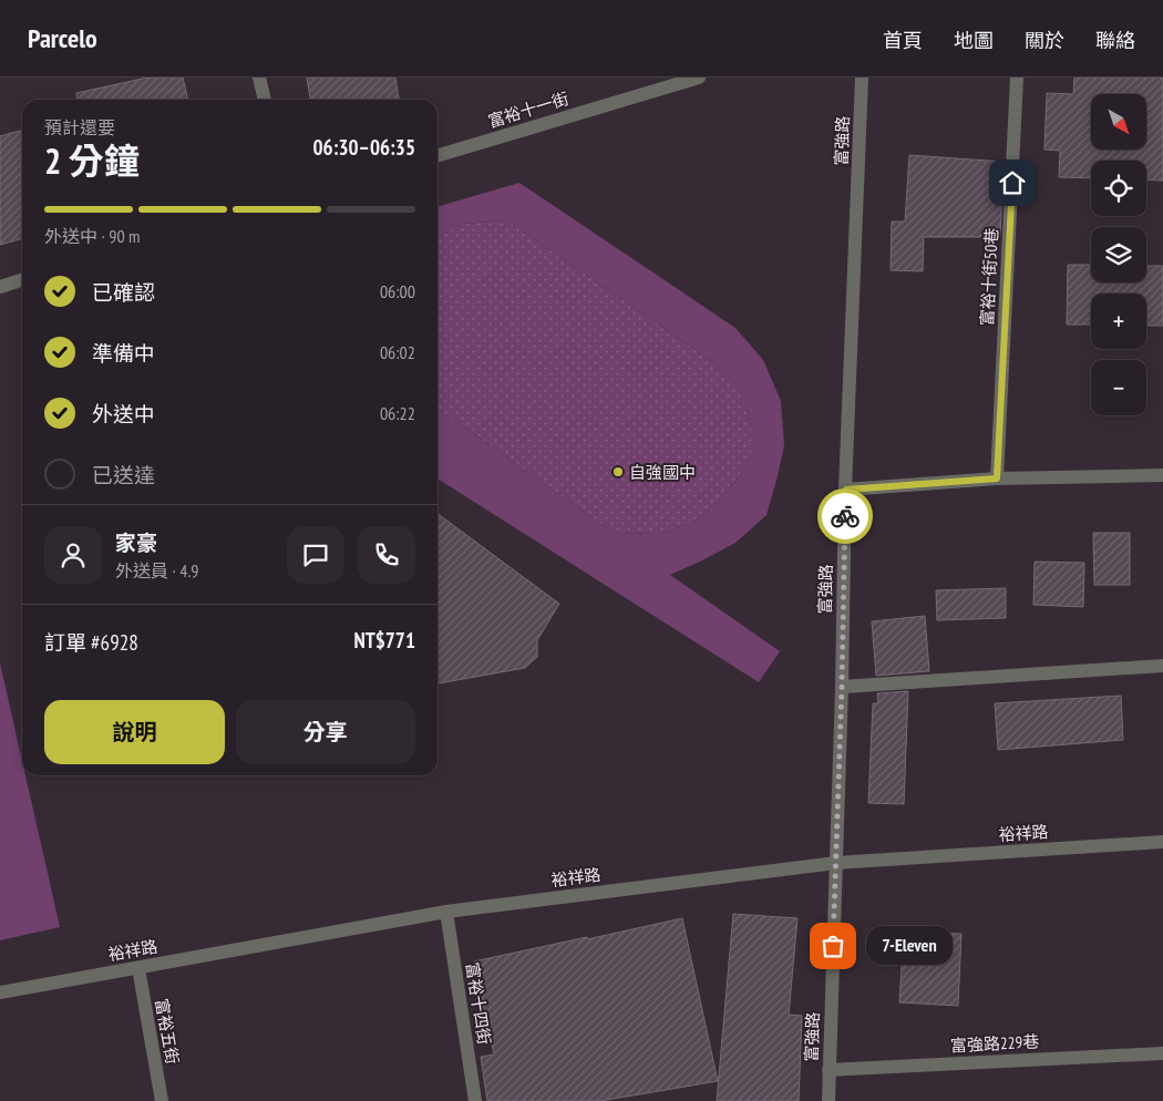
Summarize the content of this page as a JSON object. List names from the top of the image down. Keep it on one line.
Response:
{"streets":{"street":["富裕十一街","富強路","富裕十街50巷","裕祥路","富裕十四街","富裕五街","富強路229巷"]},"crossings":[["富強路","裕祥路"],["富強路","富強路229巷"],["裕祥路","富裕十四街"],["裕祥路","富裕五街"]],"places":["自強國中","7-Eleven"],"north":"bottom right","page":{"header":"Parcelo","nav":["首頁","地圖","關於","聯絡"],"map_buttons":["+","−"],"heading":["2 分鐘","預計還要","06:30–06:35"],"panel":["家豪","外送員 · 4.9","訂單 #6928","NT$771"],"bar":"外送中 · 90 m","list":[["已確認","06:00"],["準備中","06:02"],["外送中","06:22"],"已送達"],"buttons":["說明","分享"],"bubble":"7-Eleven"}}
